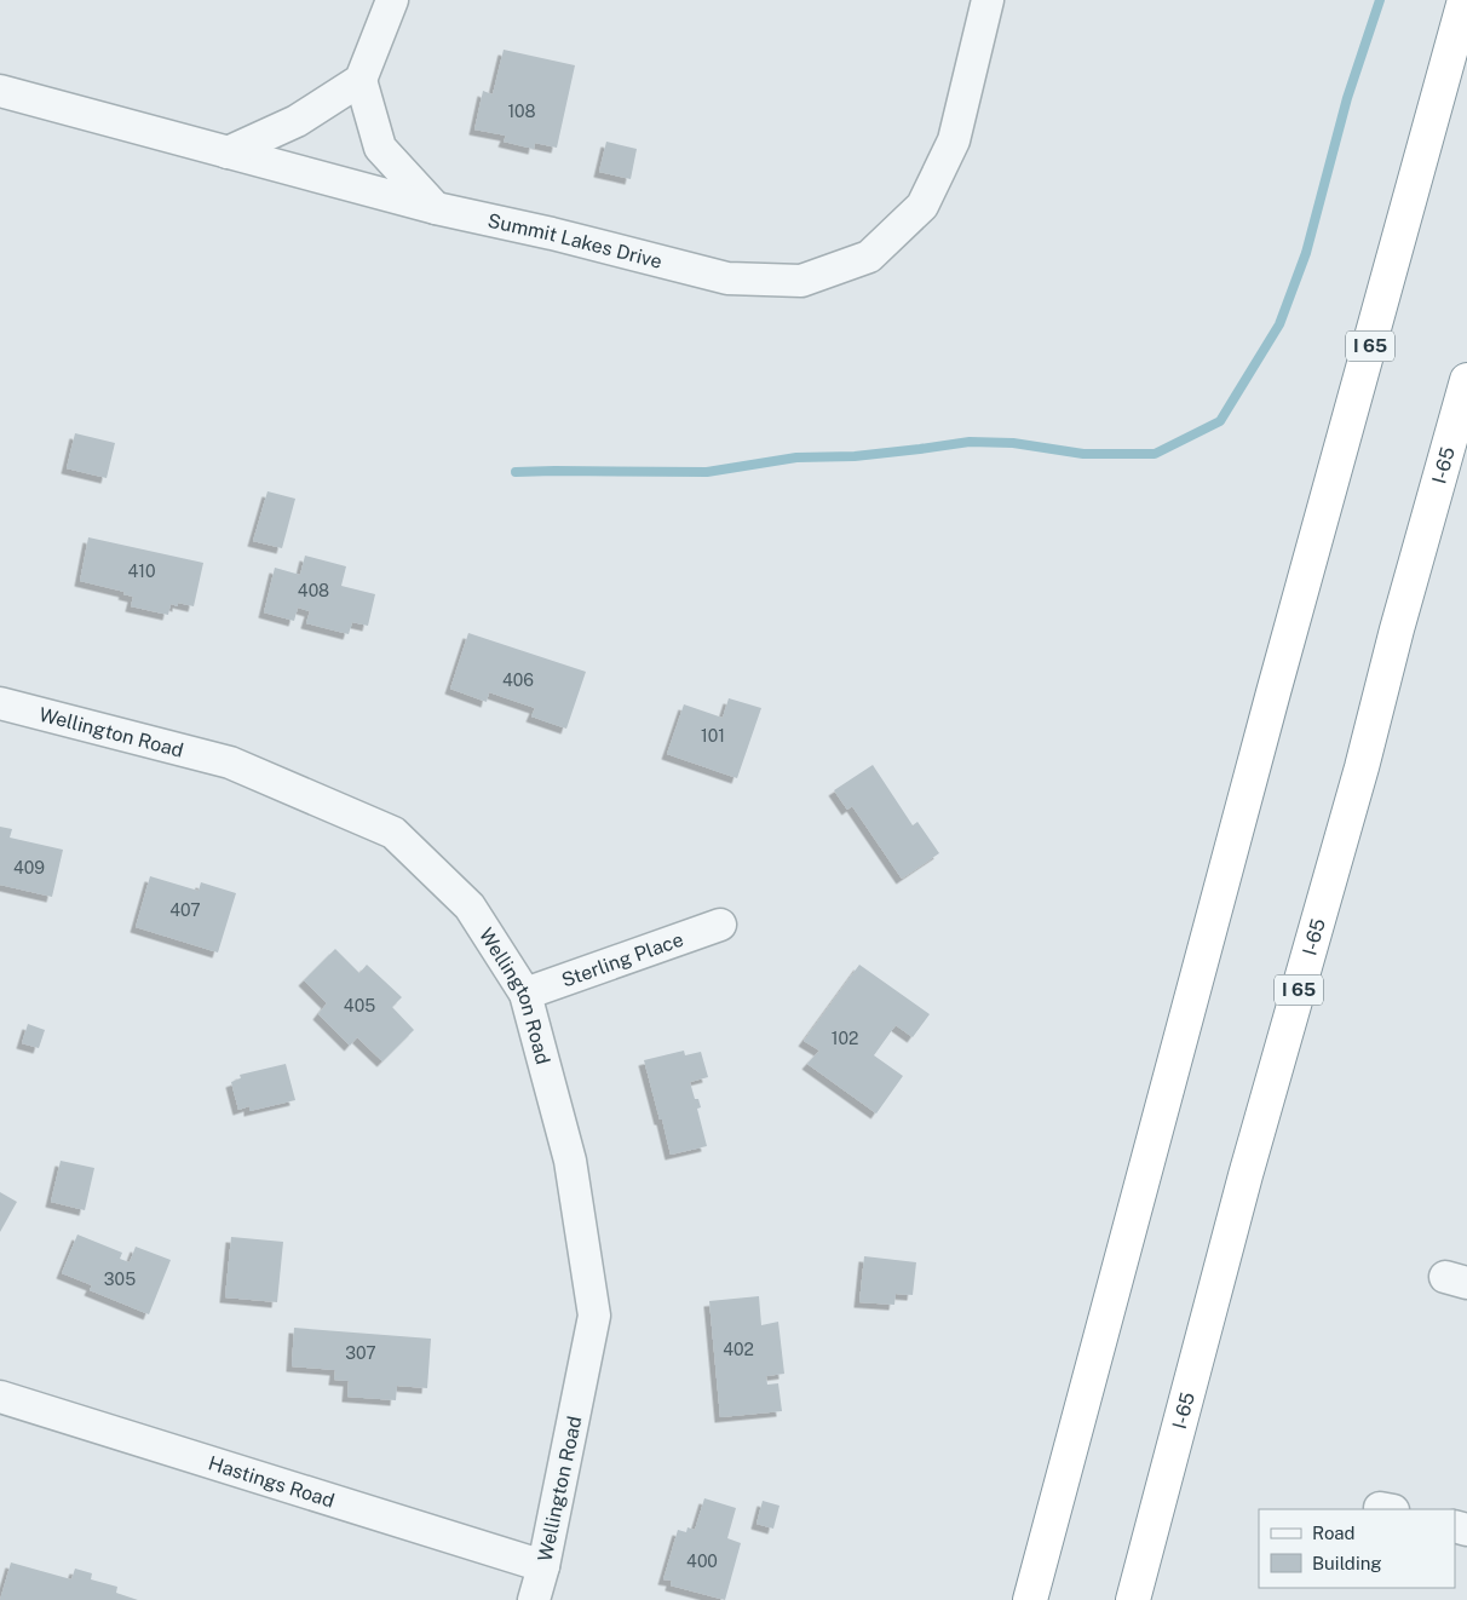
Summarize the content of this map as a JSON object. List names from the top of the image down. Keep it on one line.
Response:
{"streets":{"highway":["I 65","I-65"],"street":["Summit Lakes Drive","Wellington Road","Sterling Place","Hastings Road"]},"crossings":[["Wellington Road","Sterling Place"],["Wellington Road","Hastings Road"]],"house_numbers":["108","410","408","406","101","409","407","405","102","305","402","307","400"],"legend":["Road","Building"]}
